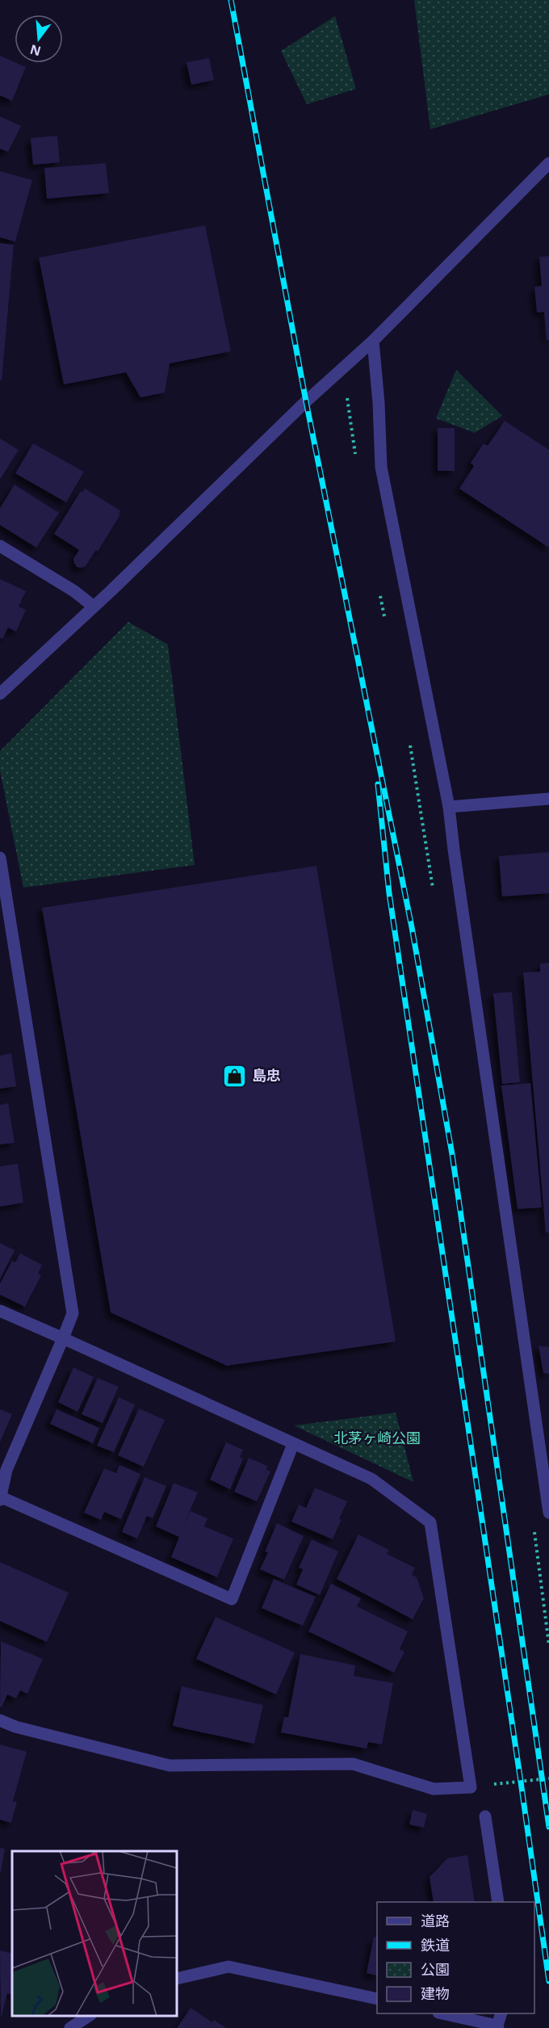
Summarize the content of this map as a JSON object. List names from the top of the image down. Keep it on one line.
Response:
{"parks":["北茅ヶ崎公園"],"places":{"shop":["島忠"]},"legend":["道路","鉄道","公園","建物"],"north":"bottom"}
